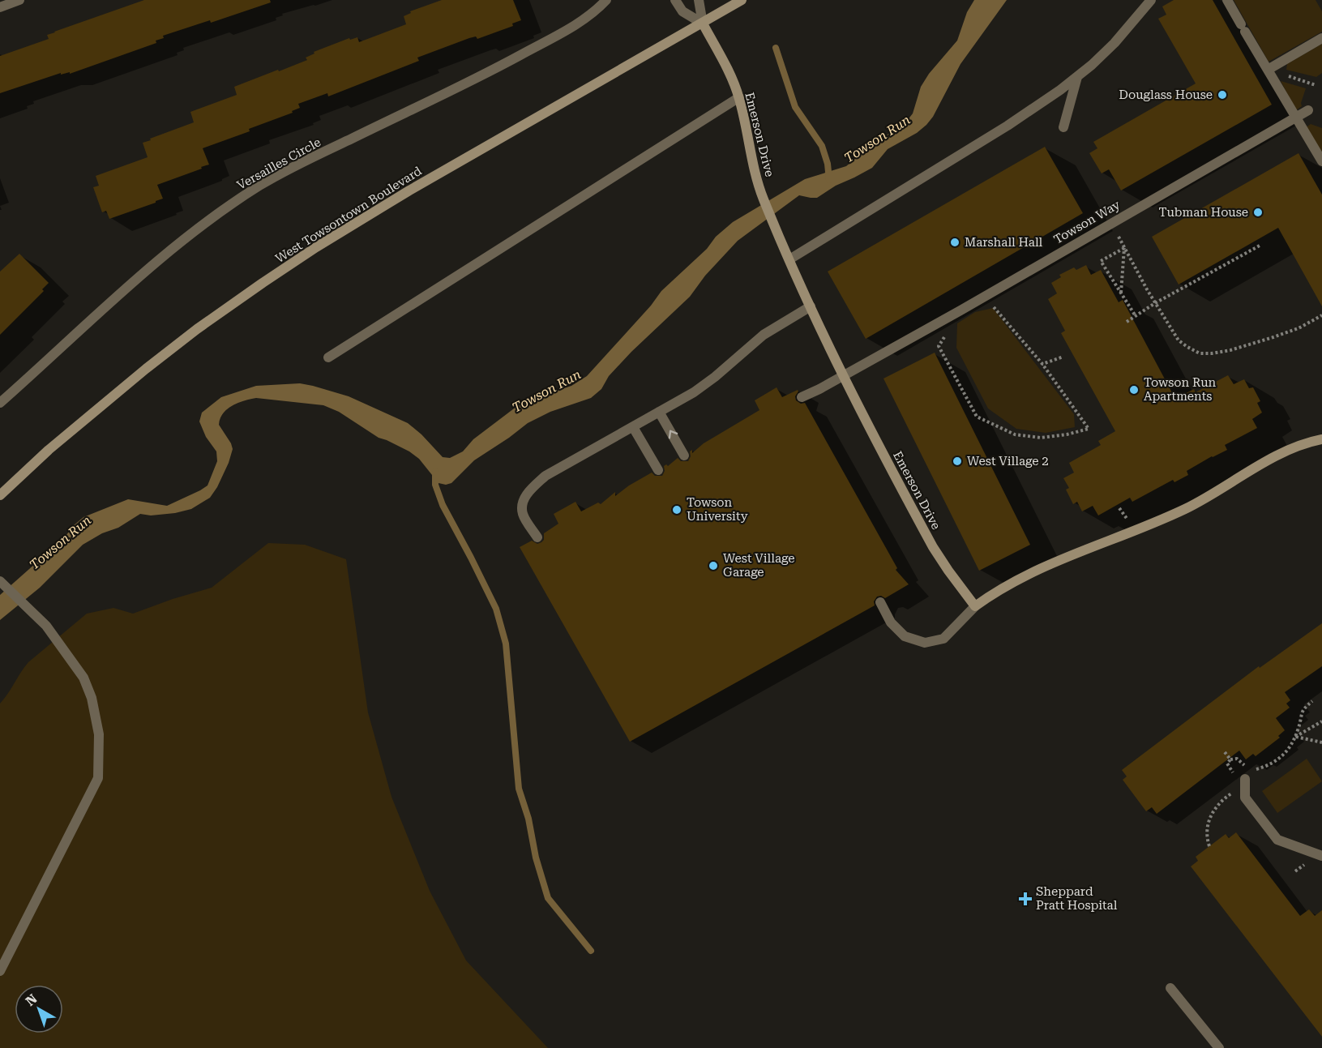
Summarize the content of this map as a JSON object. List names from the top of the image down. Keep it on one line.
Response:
{"streets":{"street":["Emerson Drive","Versailles Circle","West Towsontown Boulevard","Towson Way"]},"crossings":[["Emerson Drive","West Towsontown Boulevard"],["Emerson Drive","Towson Way"]],"water":["Towson Run"],"places":{"other":["Douglass House","Tubman House","Marshall Hall","Towson Run Apartments","West Village 2","Towson University","West Village Garage"],"health":["Sheppard Pratt Hospital"]},"north":"top left"}
